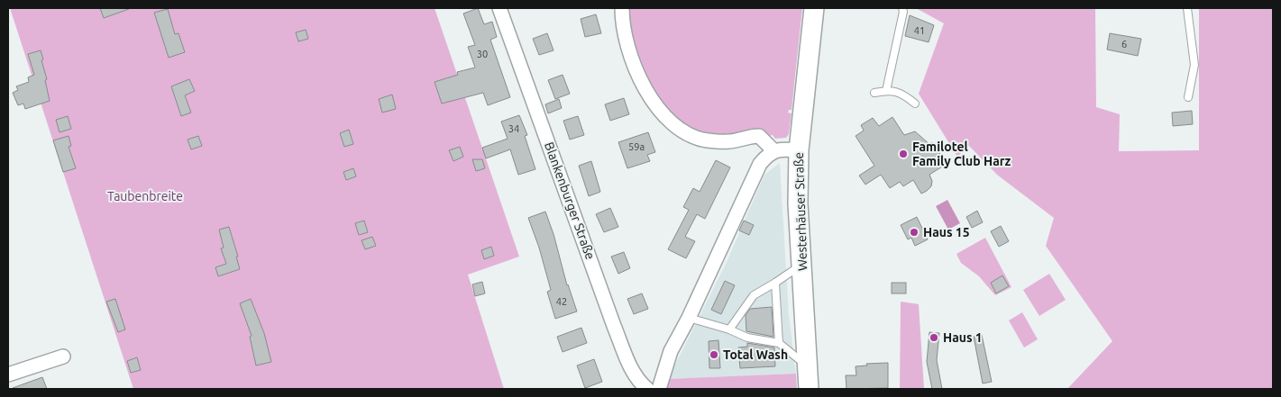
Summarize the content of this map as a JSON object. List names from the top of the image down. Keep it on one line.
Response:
{"streets":{"main road":["Westerhäuser Straße"],"street":["Blankenburger Straße"]},"parks":["Taubenbreite"],"places":["Familotel Family Club Harz","Haus 15","Haus 1","Total Wash"],"house_numbers":["41","6","30","34","59a","42"]}
